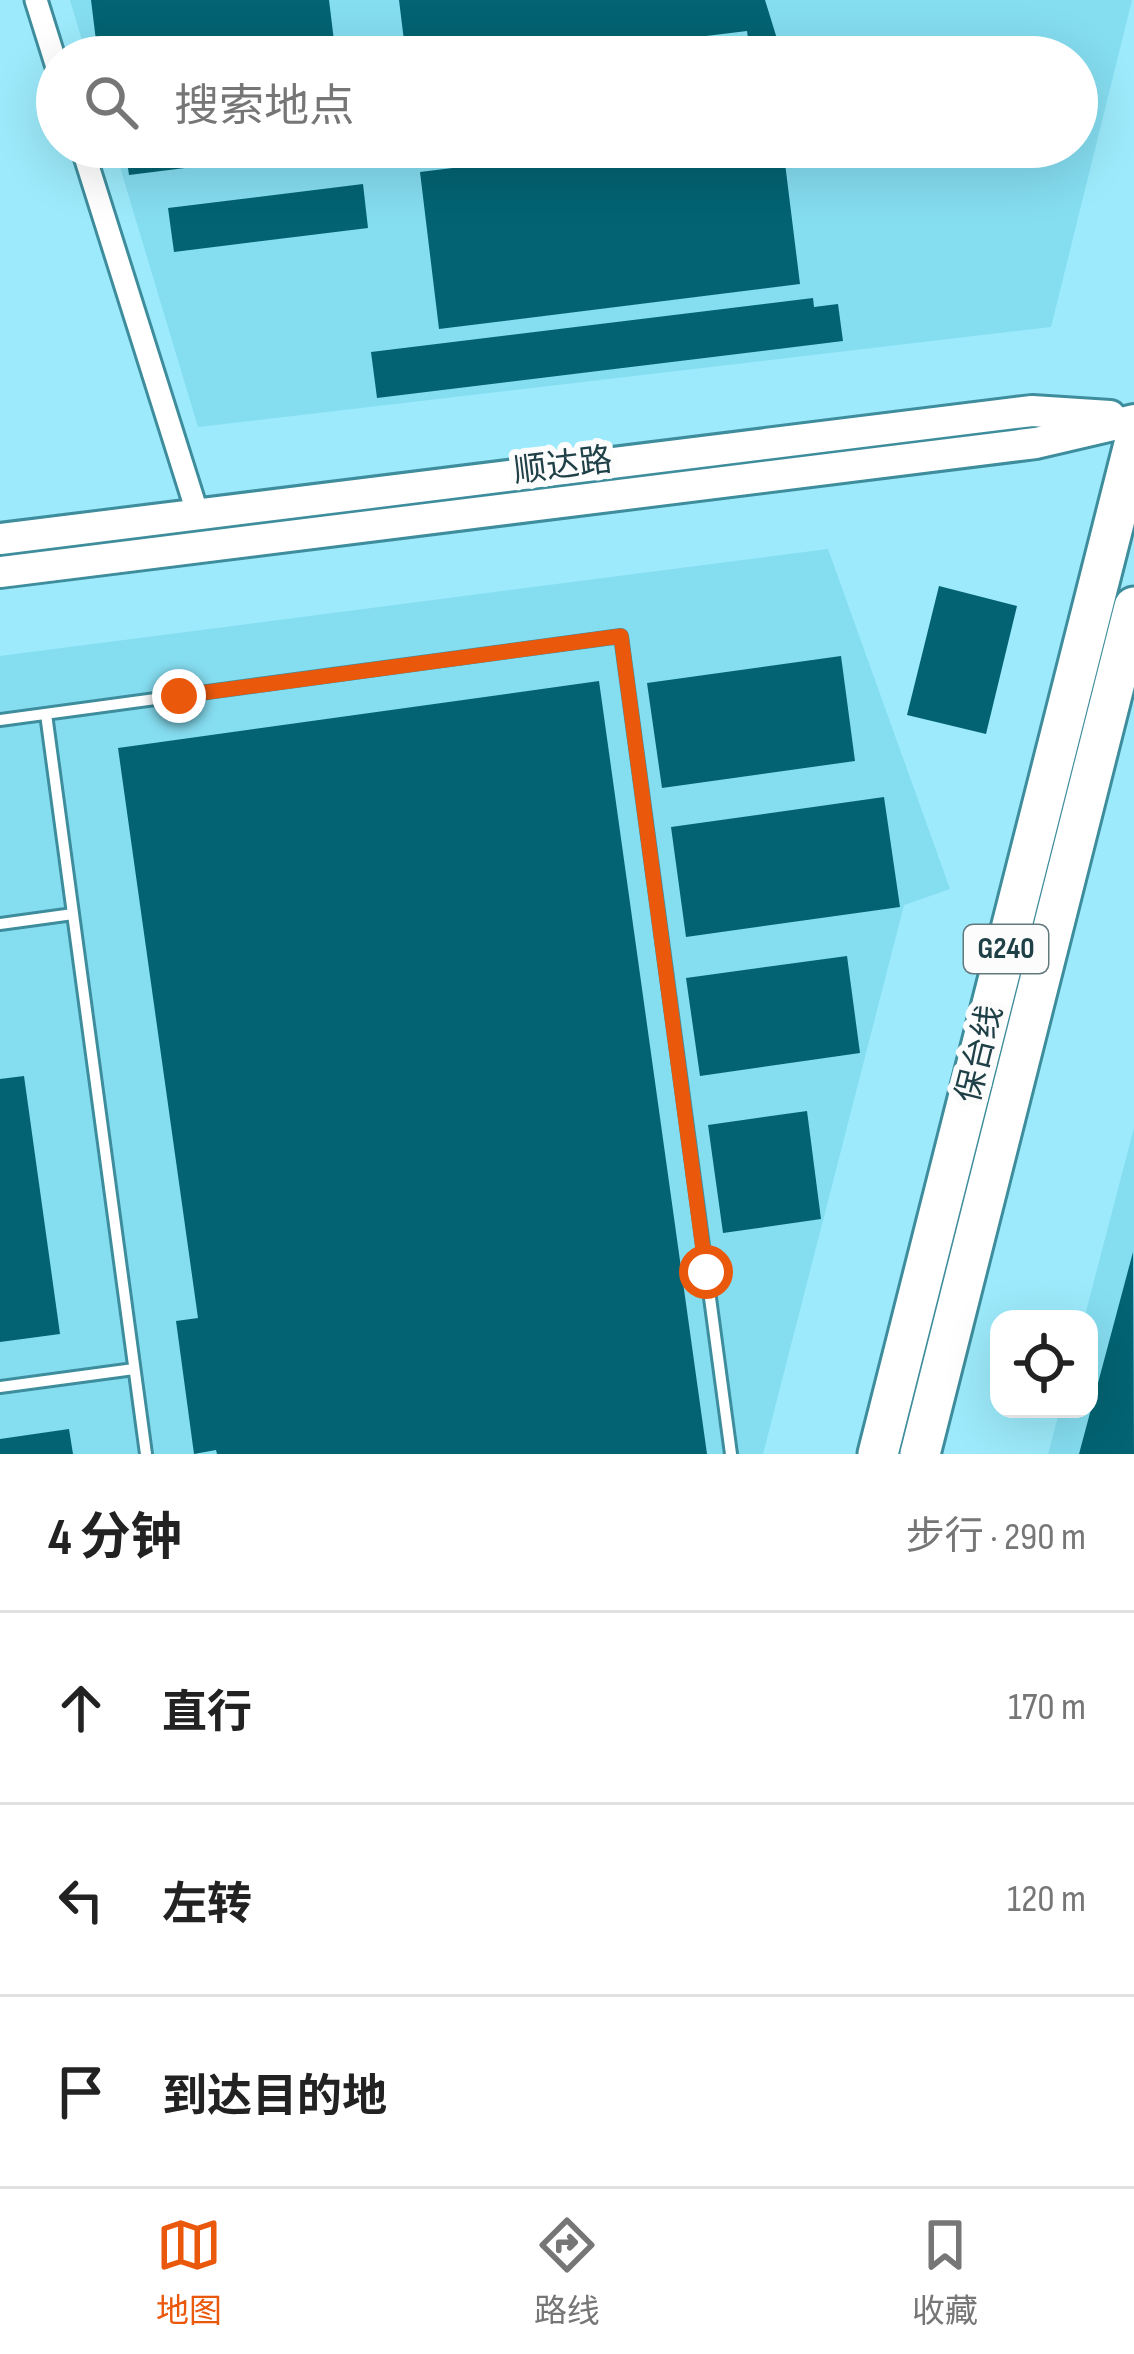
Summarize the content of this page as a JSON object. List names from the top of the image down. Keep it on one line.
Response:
{"streets":{"highway":["G240","保台线"],"main road":["顺达路"]},"page":{"search":"搜索地点","heading":["4 分钟","步行 · 290 m"],"list":[["直行","170 m"],["左转","120 m"],"到达目的地"],"nav":["地图","路线","收藏"]}}
